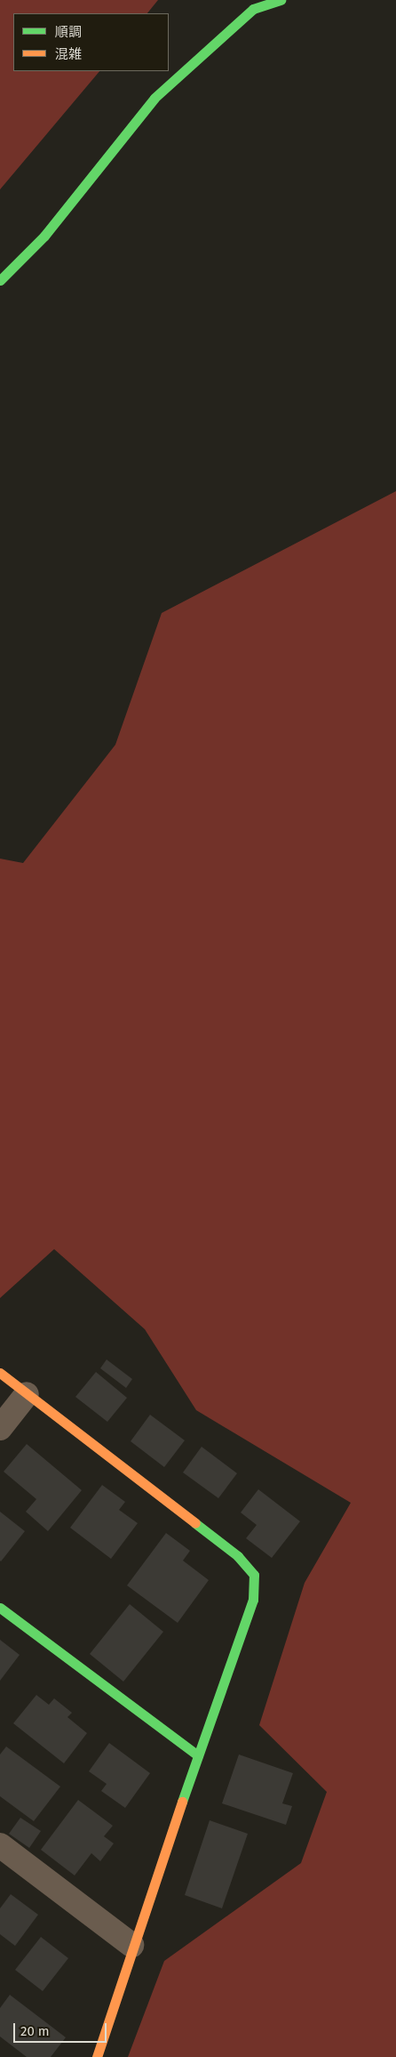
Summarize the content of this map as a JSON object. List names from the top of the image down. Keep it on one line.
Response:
{"legend":["順調","混雑"],"scale_bar":"20 m"}
